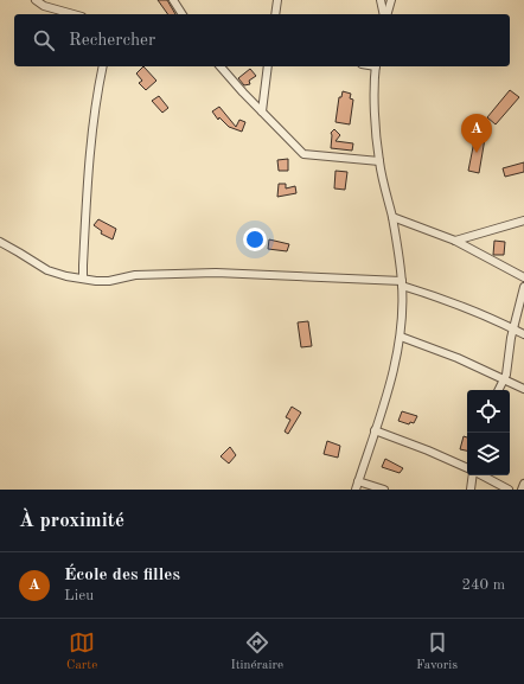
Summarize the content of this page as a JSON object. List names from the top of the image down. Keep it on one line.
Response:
{"page":{"search":"Rechercher","pins":"A","heading":"À proximité","list":[{"mark":"A","name":"École des filles","note":"Lieu","value":"240 m"}],"nav":["Carte","Itinéraire","Favoris"]}}
